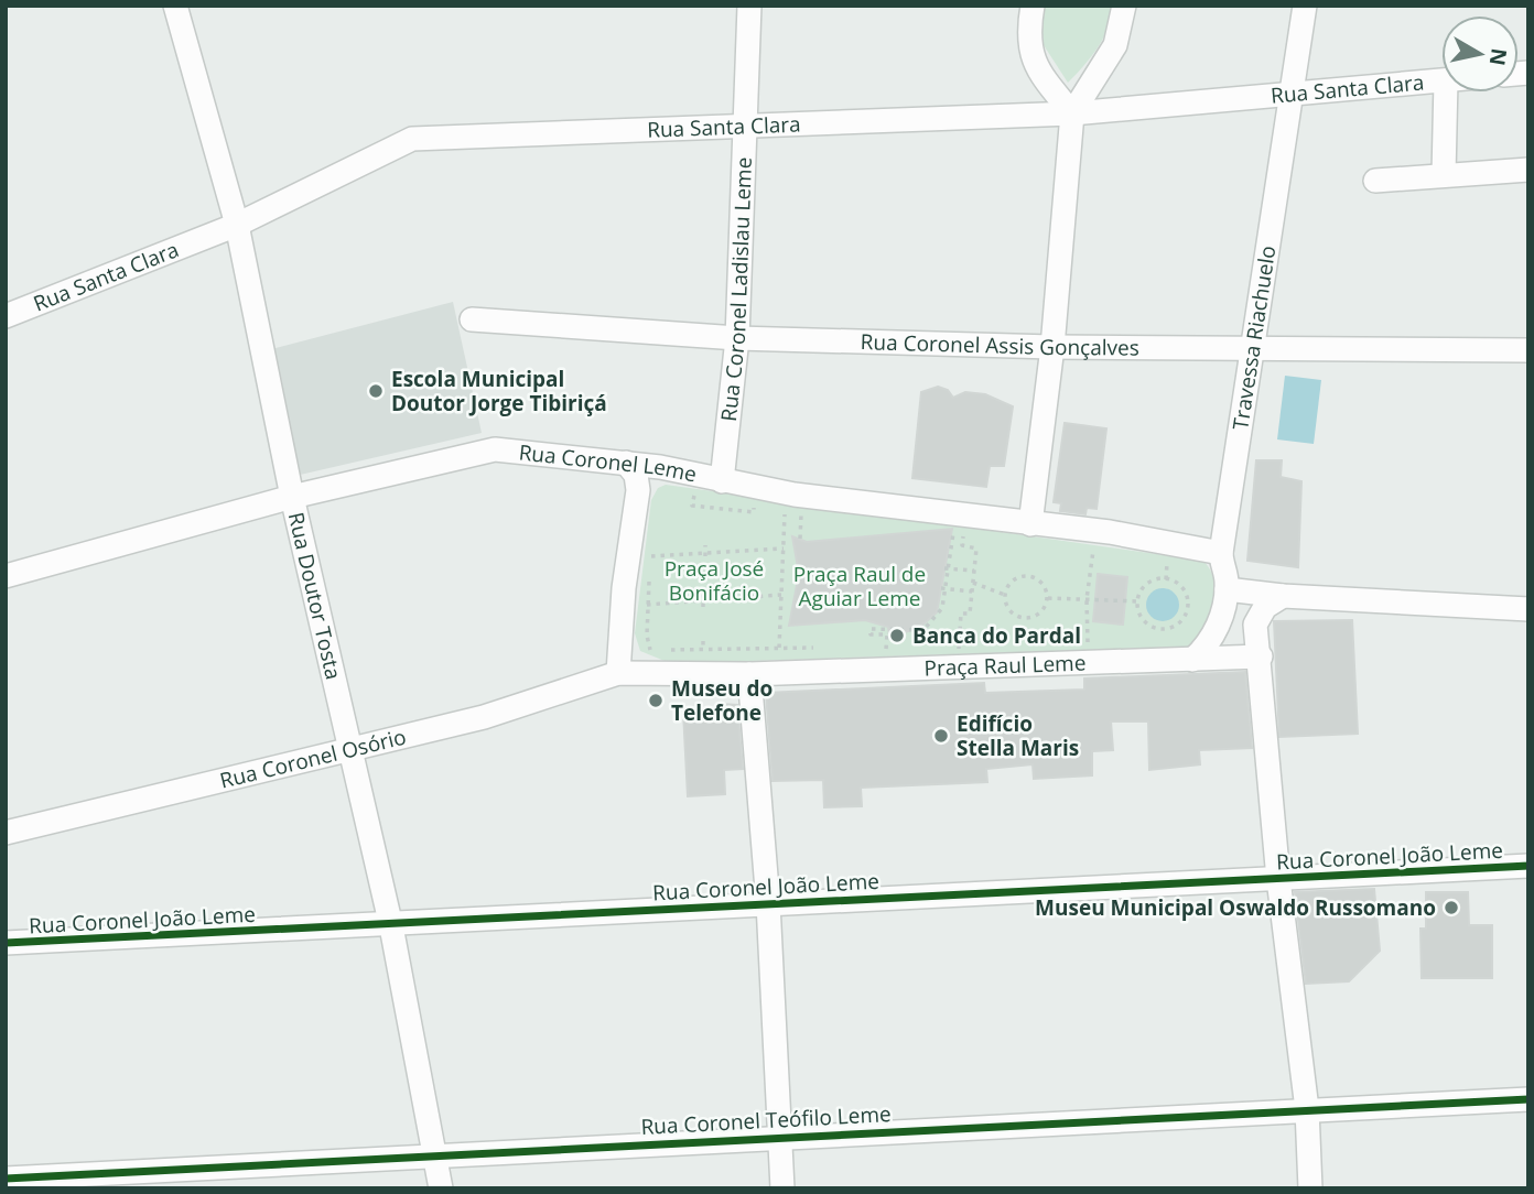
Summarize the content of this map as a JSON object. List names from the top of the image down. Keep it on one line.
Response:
{"streets":{"street":["Rua Santa Clara","Rua Coronel Ladislau Leme","Travessa Riachuelo","Rua Coronel Assis Gonçalves","Rua Coronel Leme","Rua Doutor Tosta","Praça Raul Leme","Rua Coronel Osório","Rua Coronel João Leme","Rua Coronel Teófilo Leme"]},"crossings":[["Rua Santa Clara","Rua Coronel Ladislau Leme"],["Rua Santa Clara","Travessa Riachuelo"],["Rua Santa Clara","Rua Doutor Tosta"],["Rua Coronel Ladislau Leme","Rua Coronel Assis Gonçalves"],["Rua Coronel Ladislau Leme","Rua Coronel Leme"],["Travessa Riachuelo","Rua Coronel Assis Gonçalves"],["Travessa Riachuelo","Rua Coronel Leme"],["Travessa Riachuelo","Praça Raul Leme"],["Rua Coronel Leme","Rua Doutor Tosta"],["Rua Doutor Tosta","Rua Coronel Osório"],["Rua Doutor Tosta","Rua Coronel João Leme"],["Rua Doutor Tosta","Rua Coronel Teófilo Leme"]],"parks":["Praça José Bonifácio","Praça Raul de Aguiar Leme"],"places":["Escola Municipal Doutor Jorge Tibiriçá","Banca do Pardal","Museu do Telefone","Edifício Stella Maris","Museu Municipal Oswaldo Russomano"],"north":"right"}
